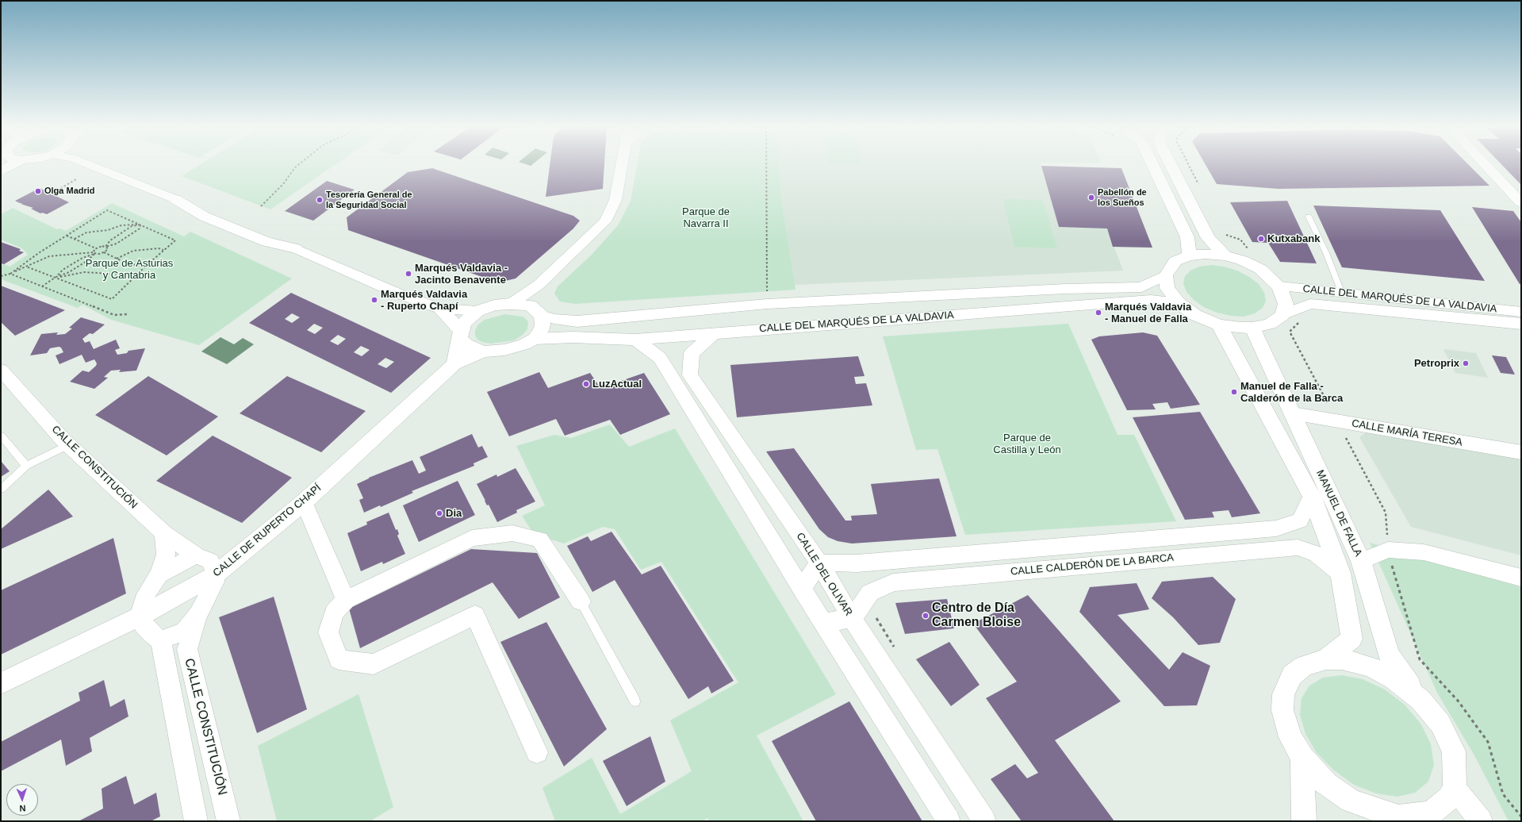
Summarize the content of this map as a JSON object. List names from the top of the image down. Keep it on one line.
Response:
{"streets":{"main road":["MANUEL DE FALLA","CALLE DE RUPERTO CHAPÍ"],"street":["CALLE DEL MARQUÉS DE LA VALDAVIA","CALLE MARÍA TERESA","CALLE CONSTITUCIÓN","CALLE CALDERÓN DE LA BARCA","CALLE DEL OLIVAR"]},"crossings":[["CALLE DEL MARQUÉS DE LA VALDAVIA","MANUEL DE FALLA"],["CALLE DEL MARQUÉS DE LA VALDAVIA","CALLE DE RUPERTO CHAPÍ"],["CALLE DEL MARQUÉS DE LA VALDAVIA","CALLE DEL OLIVAR"],["CALLE MARÍA TERESA","MANUEL DE FALLA"],["CALLE CONSTITUCIÓN","CALLE DE RUPERTO CHAPÍ"],["MANUEL DE FALLA","CALLE CALDERÓN DE LA BARCA"],["CALLE CALDERÓN DE LA BARCA","CALLE DEL OLIVAR"]],"parks":["Parque de Navarra II","Parque de Asturias y Cantabria","Parque de Castilla y León"],"places":["Olga Madrid","Pabellón de los Sueños","Tesorería General de la Seguridad Social","Kutxabank","Marqués Valdavia - Jacinto Benavente","Marqués Valdavia - Ruperto Chapí","Marqués Valdavia - Manuel de Falla","Petroprix","LuzActual","Manuel de Falla - Calderón de la Barca","Dia","Centro de Día Carmen Bloise"],"north":"bottom"}
